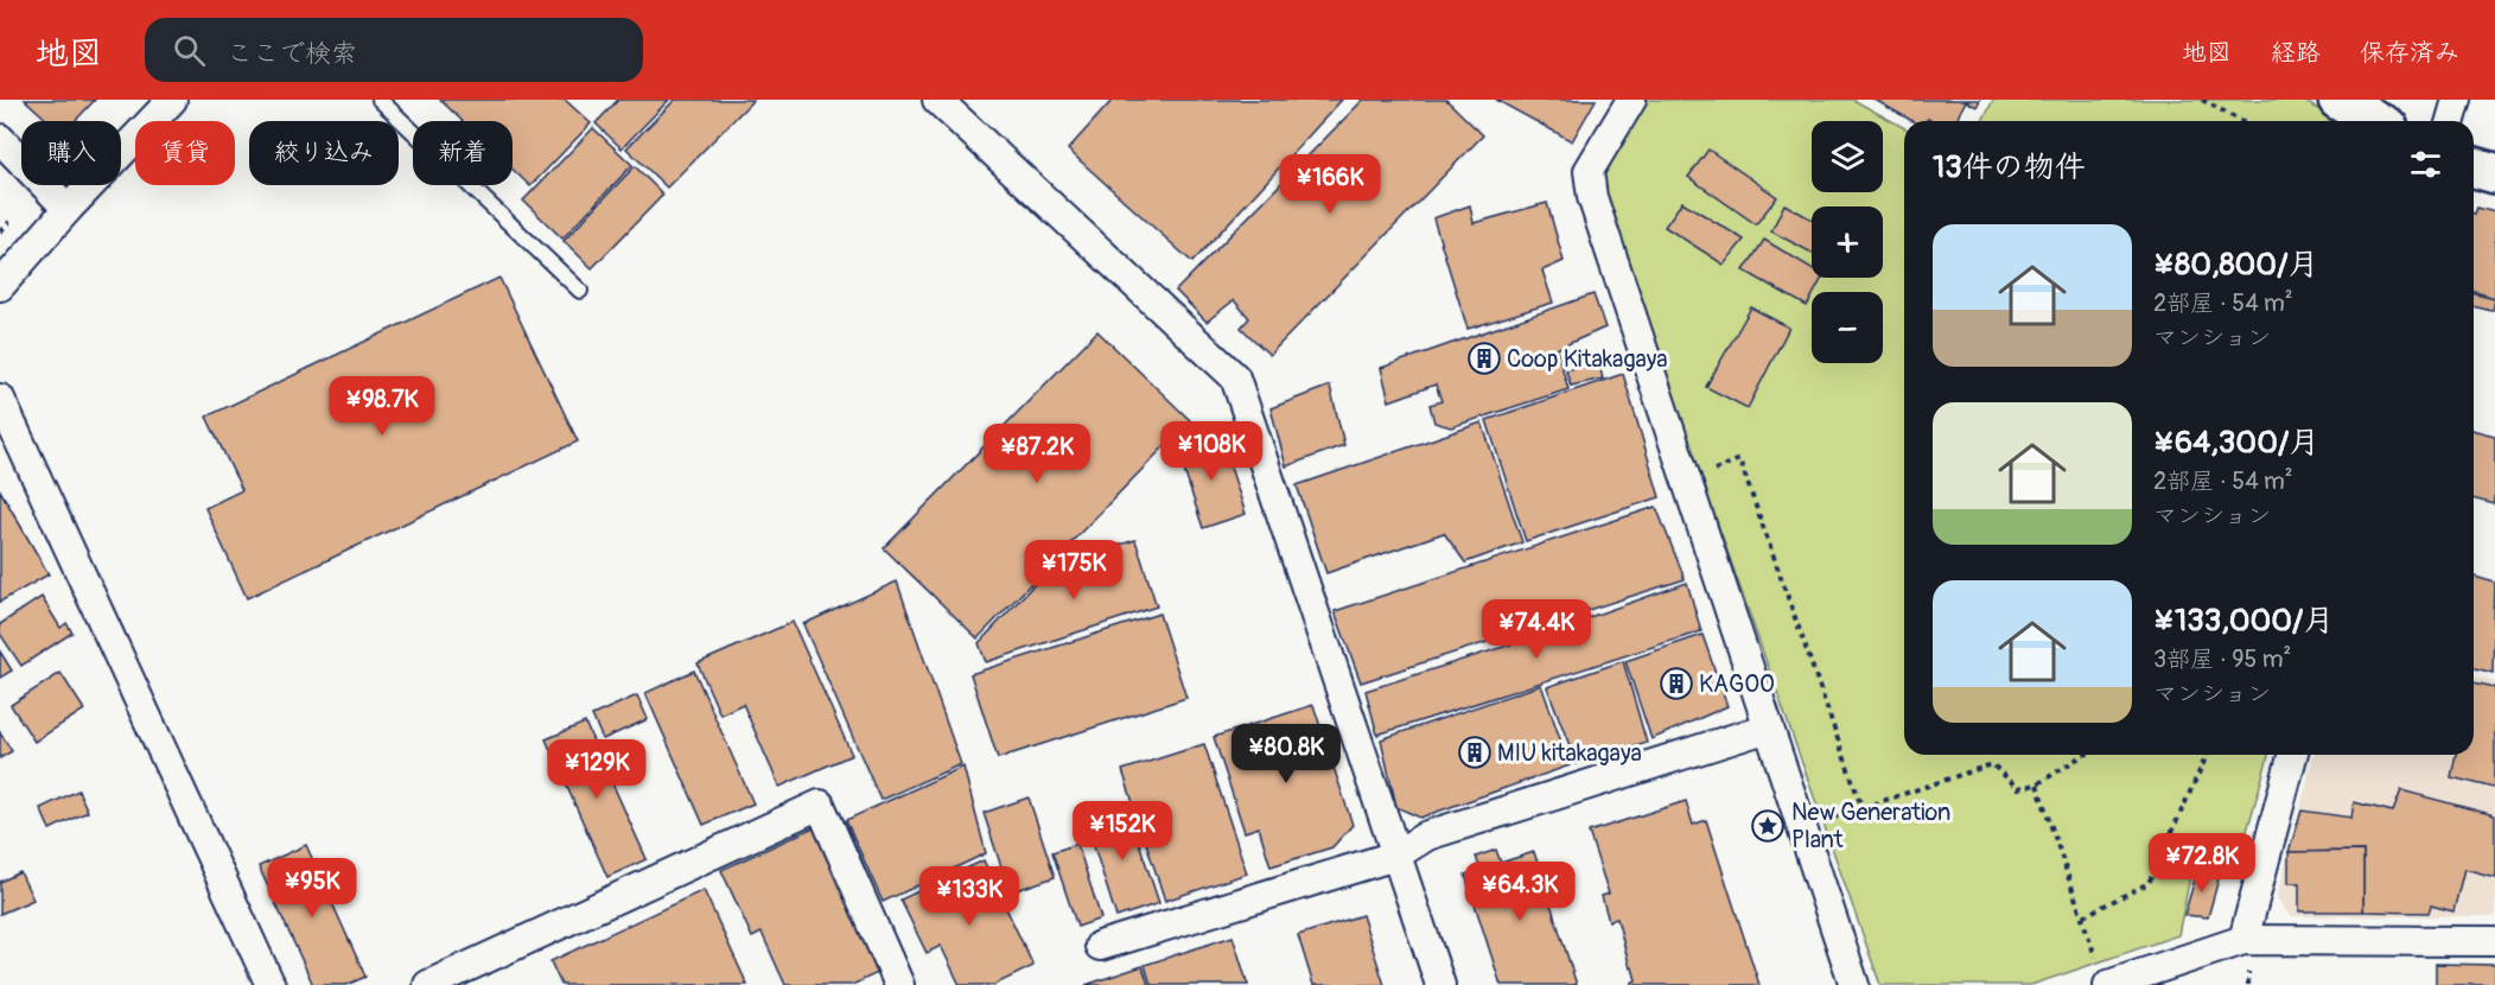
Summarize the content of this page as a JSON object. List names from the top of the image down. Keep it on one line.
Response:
{"places":{"building":["Coop Kitakagaya","KAGOO","MIU kitakagaya"],"place":["New Generation Plant"]},"page":{"header":"地図","search":"ここで検索","nav":["地図","経路","保存済み"],"map_buttons":["+","−"],"chip":["購入","賃貸","絞り込み","新着"],"heading":"13件の物件","price":["¥166K","¥98.7K","¥108K","¥87.2K","¥175K","¥74.4K","¥80.8K","¥129K","¥152K","¥72.8K","¥95K","¥64.3K","¥133K"],"list":[{"name":"¥80,800/月","note":"2部屋 · 54 m² · マンション"},{"name":"¥64,300/月","note":"2部屋 · 54 m² · マンション"},{"name":"¥133,000/月","note":"3部屋 · 95 m² · マンション"}]}}
